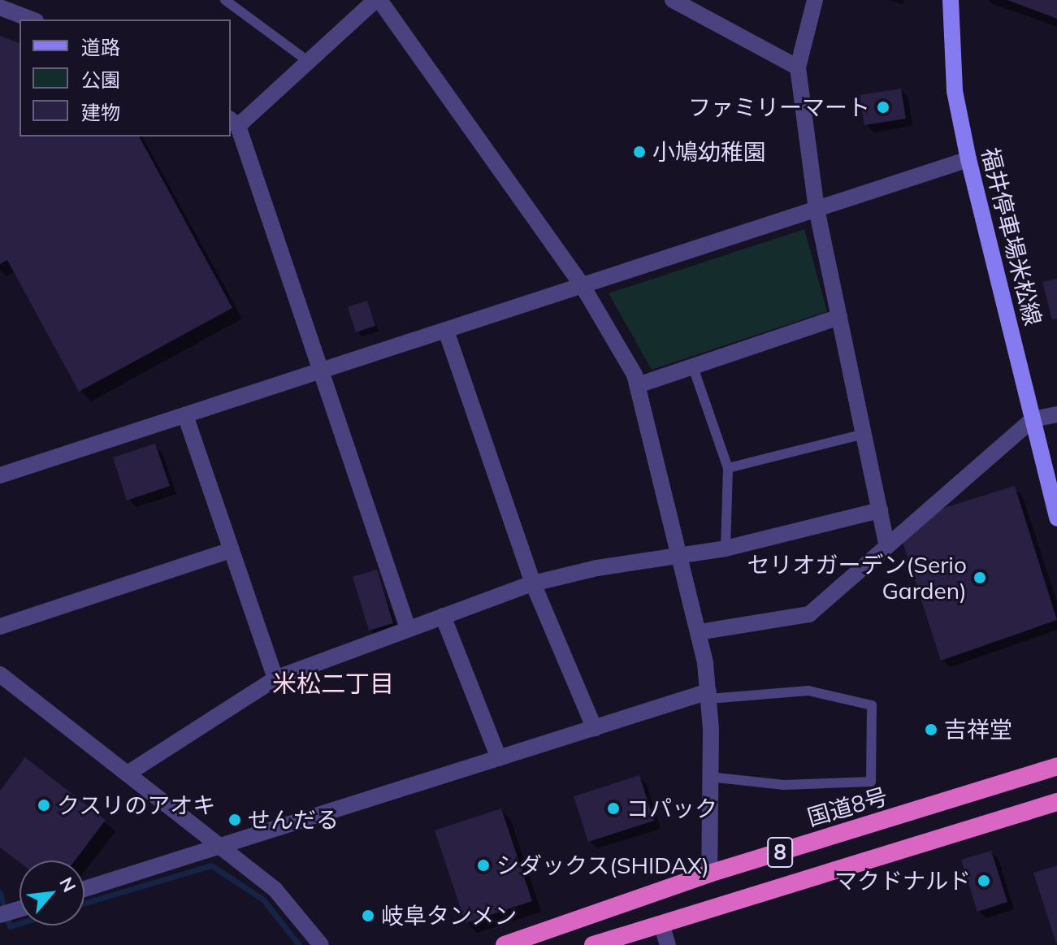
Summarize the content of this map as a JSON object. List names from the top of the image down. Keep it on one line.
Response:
{"streets":{"highway":["国道8号","8"],"main road":["福井停車場米松線"]},"districts":["米松二丁目"],"places":["ファミリーマート","小鳩幼稚園","セリオガーデン(Serio Garden)","吉祥堂","クスリのアオキ","コパック","せんだる","シダックス(SHIDAX)","マクドナルド","岐阜タンメン"],"legend":["道路","公園","建物"],"north":"top right"}
